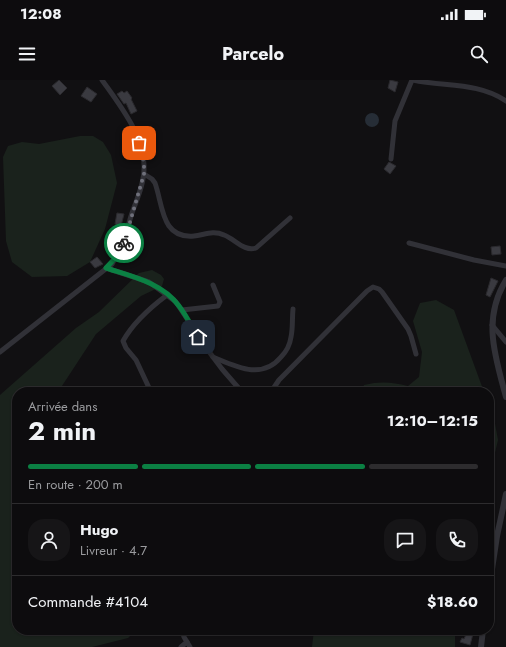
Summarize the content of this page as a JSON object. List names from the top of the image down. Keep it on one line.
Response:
{"page":{"status":"12:08","header":"Parcelo","heading":["2 min","Arrivée dans","12:10–12:15"],"panel":["Hugo","Livreur · 4.7","Commande #4104","$18.60"],"bar":"En route · 200 m"}}
